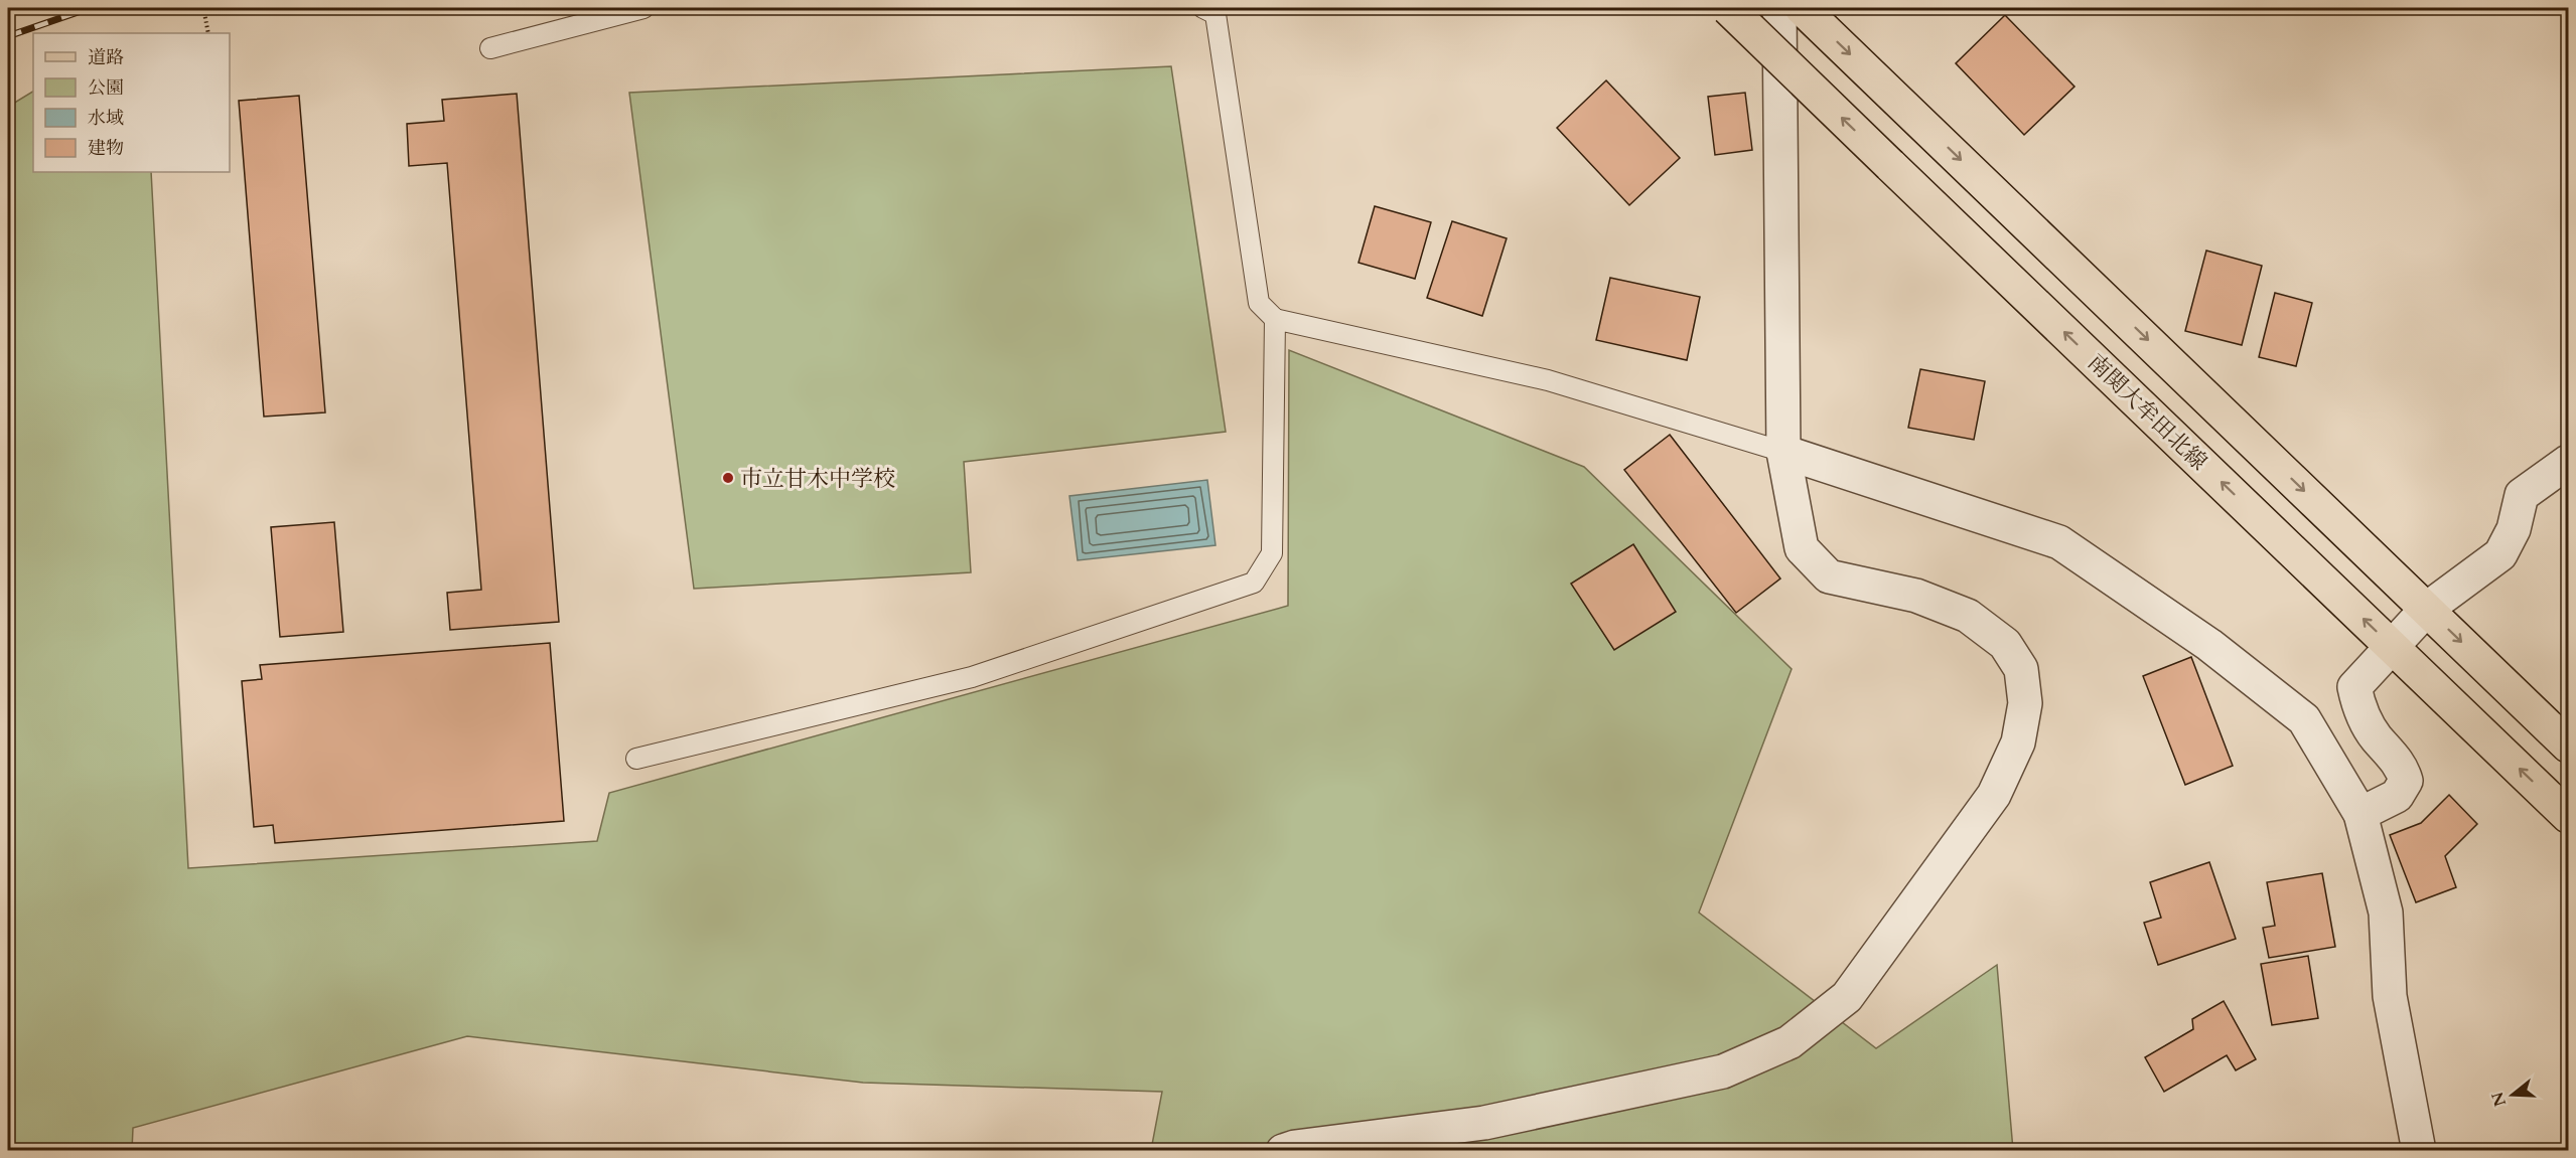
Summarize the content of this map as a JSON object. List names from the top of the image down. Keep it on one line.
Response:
{"streets":{"main road":["南関大牟田北線"]},"places":["市立甘木中学校"],"legend":["道路","公園","水域","建物"],"north":"left"}
